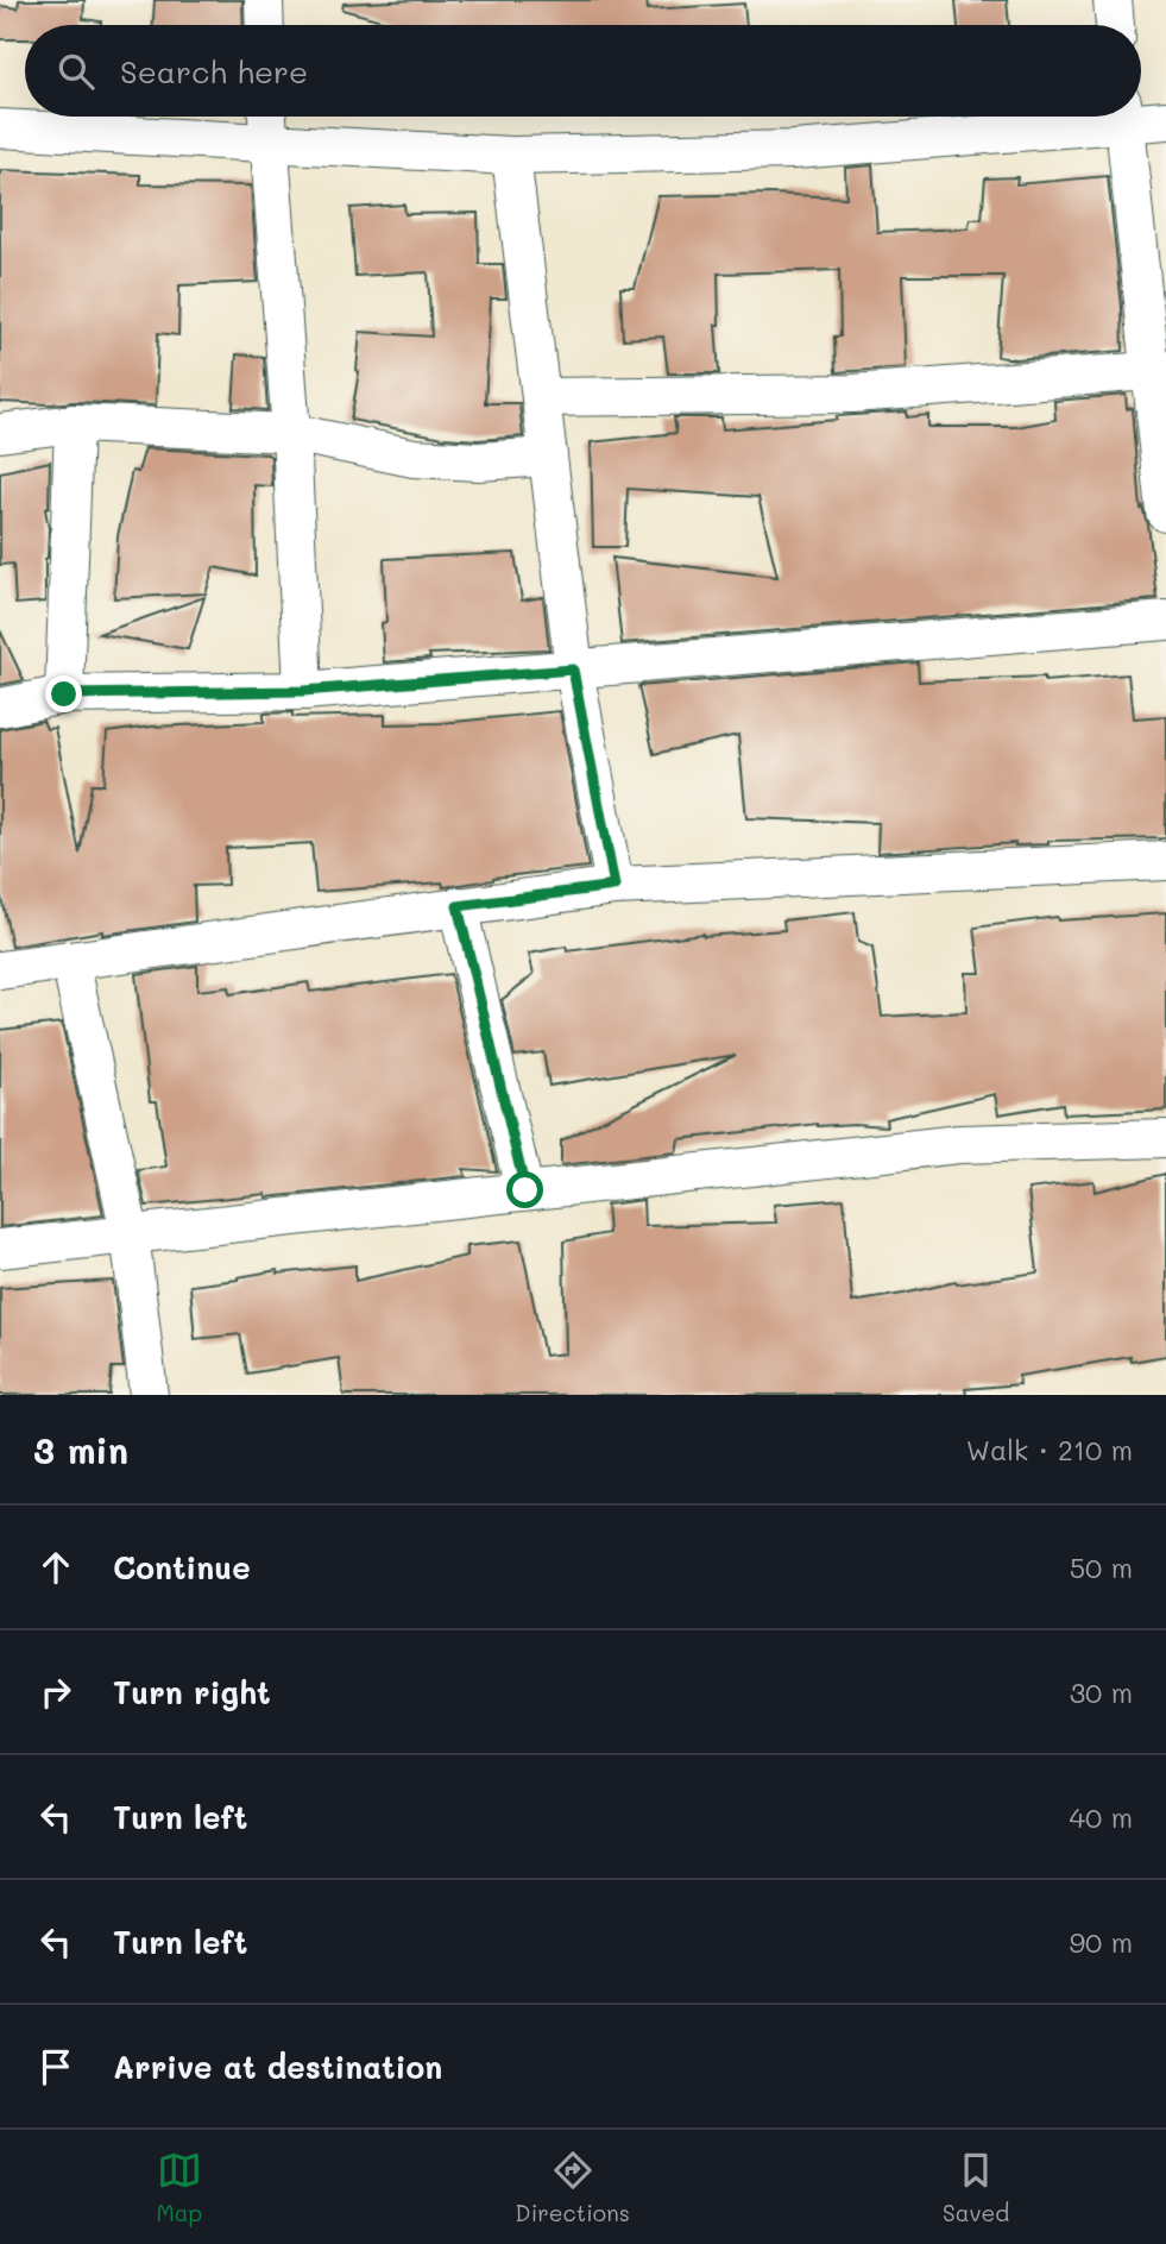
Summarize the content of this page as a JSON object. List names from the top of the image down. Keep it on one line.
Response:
{"page":{"search":"Search here","heading":["3 min","Walk · 210 m"],"list":[["Continue","50 m"],["Turn right","30 m"],["Turn left","40 m"],["Turn left","90 m"],"Arrive at destination"],"nav":["Map","Directions","Saved"]}}
